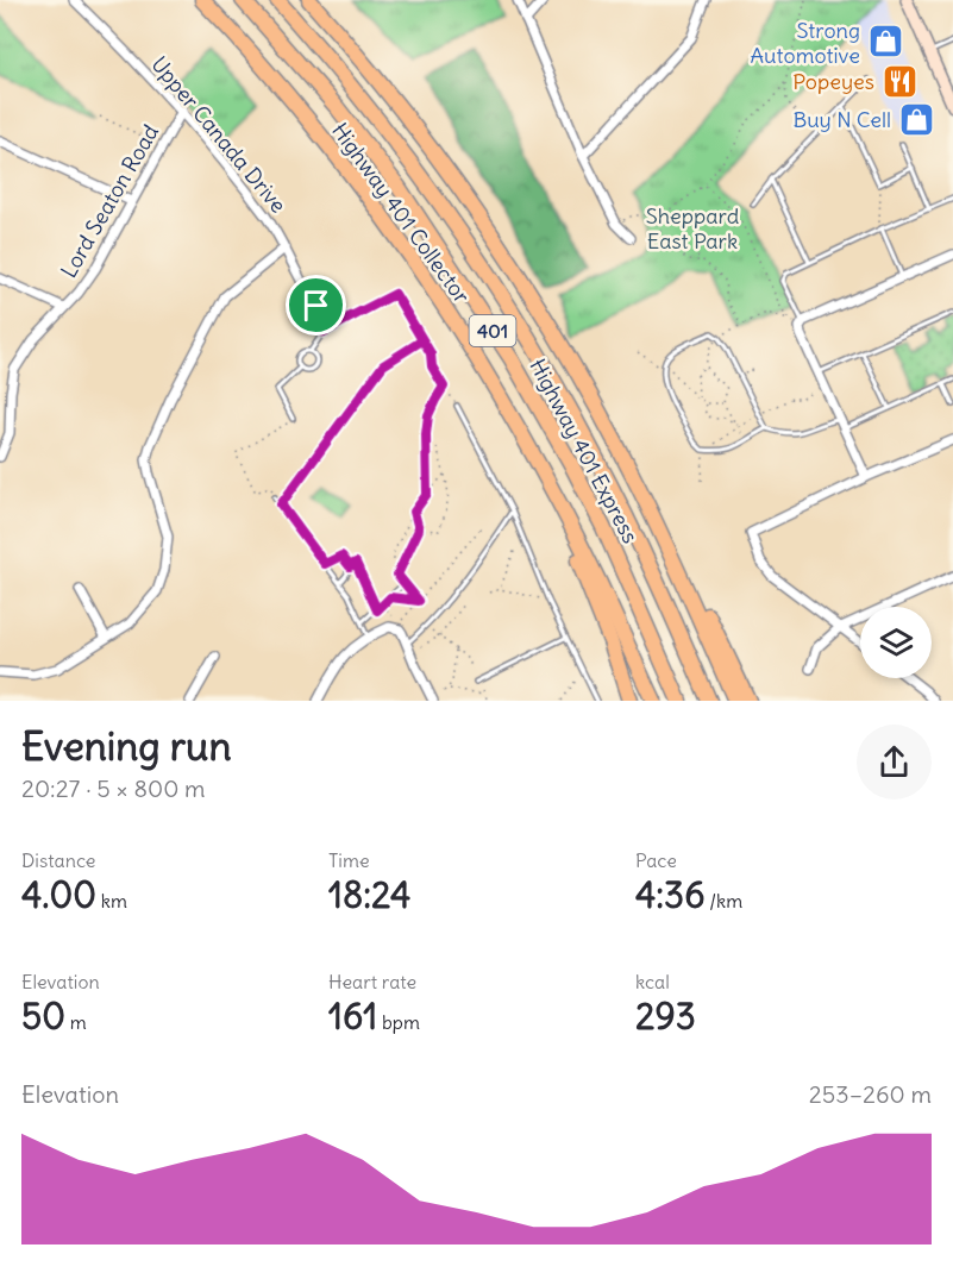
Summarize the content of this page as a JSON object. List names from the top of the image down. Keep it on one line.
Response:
{"streets":{"highway":["Highway 401 Collector","401","Highway 401 Express"],"street":["Upper Canada Drive","Lord Seaton Road"]},"crossings":[["Upper Canada Drive","Lord Seaton Road"]],"parks":["Sheppard East Park"],"places":{"shop":["Strong Automotive","Buy N Cell"],"restaurant":["Popeyes"]},"page":{"heading":["Evening run","20:27 · 5 × 800 m"],"stats":[["Distance","4.00 km"],["Time","18:24"],["Pace","4:36 /km"],["Elevation","50 m"],["Heart rate","161 bpm"],["kcal","293"]],"chart":["Elevation","253–260 m"]}}
